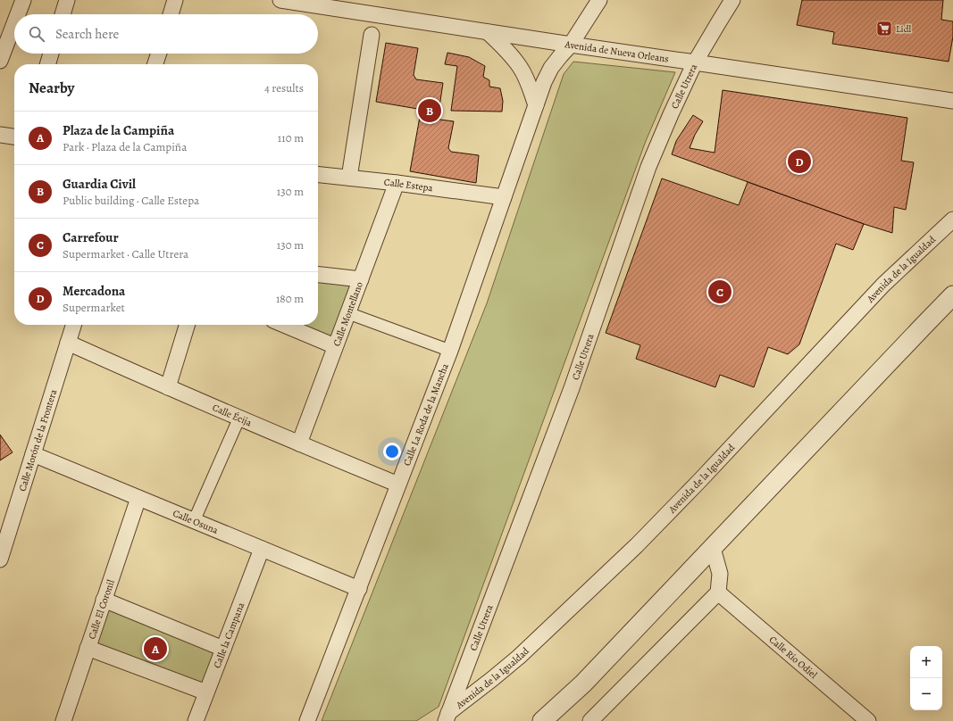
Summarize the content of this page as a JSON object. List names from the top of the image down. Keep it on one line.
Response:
{"streets":{"street":["Avenida de Nueva Orleans","Calle Utrera","Calle Estepa","Avenida de la Igualdad","Calle Montellano","Calle Écija","Calle La Roda de la Mancha","Calle Morón de la Frontera","Calle Osuna","Calle El Coronil","Calle la Campana","Calle Río Odiel"]},"crossings":[["Avenida de Nueva Orleans","Calle Utrera"],["Avenida de Nueva Orleans","Calle La Roda de la Mancha"],["Calle Utrera","Avenida de la Igualdad"],["Calle Estepa","Calle Montellano"],["Calle Estepa","Calle La Roda de la Mancha"],["Calle Montellano","Calle Écija"],["Calle Écija","Calle La Roda de la Mancha"],["Calle Écija","Calle Morón de la Frontera"],["Calle La Roda de la Mancha","Calle Osuna"],["Calle Morón de la Frontera","Calle Osuna"],["Calle Osuna","Calle El Coronil"],["Calle Osuna","Calle la Campana"]],"places":{"supermarket":["Lidl"]},"page":{"search":"Search here","heading":["Nearby","4 results"],"pins":["B","D","C","A"],"list":[{"mark":"A","name":"Plaza de la Campiña","note":"Park · Plaza de la Campiña","value":"110 m"},{"mark":"B","name":"Guardia Civil","note":"Public building · Calle Estepa","value":"130 m"},{"mark":"C","name":"Carrefour","note":"Supermarket · Calle Utrera","value":"130 m"},{"mark":"D","name":"Mercadona","note":"Supermarket","value":"180 m"}],"map_buttons":["+","−"]}}
